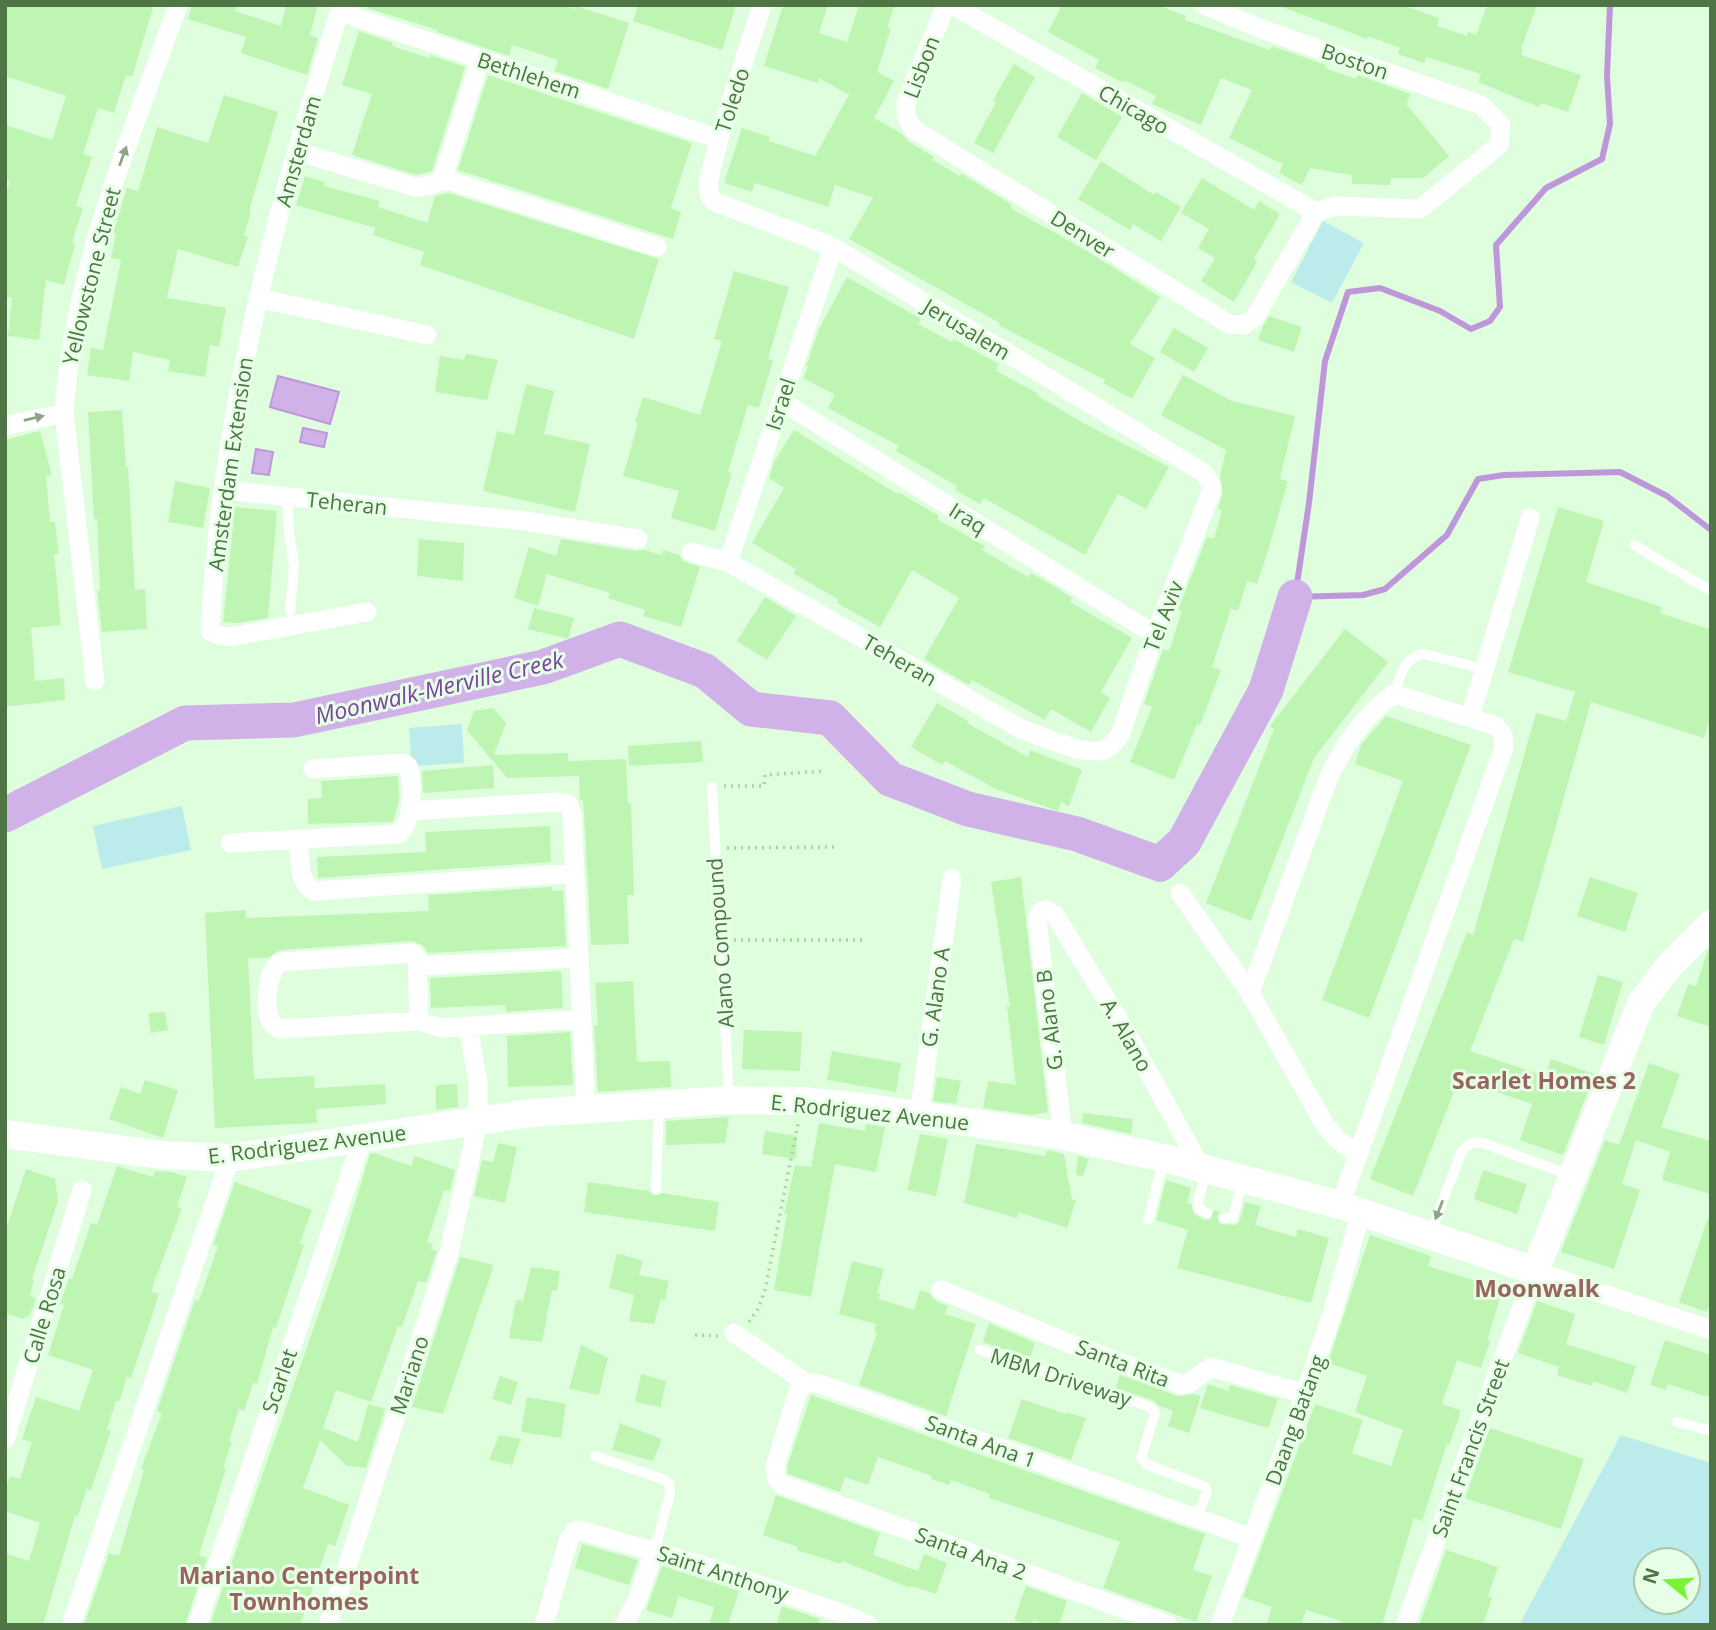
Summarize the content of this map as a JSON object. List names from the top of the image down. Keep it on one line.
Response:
{"streets":{"main road":["E. Rodriguez Avenue"],"street":["Boston","Lisbon","Bethlehem","Toledo","Chicago","Amsterdam","Denver","Yellowstone Street","Jerusalem","Israel","Amsterdam Extension","Teheran","Iraq","Tel Aviv","G. Alano A","G. Alano B","A. Alano","Calle Rosa","Santa Rita","Mariano","Scarlet","Daang Batang","Santa Ana 1","Saint Francis Street","Santa Ana 2","Saint Anthony"],"lane":["Alano Compound","MBM Driveway"]},"crossings":[["Boston","Chicago"],["Boston","Denver"],["Lisbon","Denver"],["Bethlehem","Toledo"],["Bethlehem","Amsterdam"],["Toledo","Jerusalem"],["Chicago","Denver"],["Amsterdam","Amsterdam Extension"],["Jerusalem","Israel"],["Jerusalem","Tel Aviv"],["Israel","Teheran"],["Israel","Iraq"],["Amsterdam Extension","Teheran"],["Teheran","Tel Aviv"],["Iraq","Tel Aviv"],["Alano Compound","E. Rodriguez Avenue"],["G. Alano A","E. Rodriguez Avenue"],["G. Alano B","A. Alano"],["G. Alano B","E. Rodriguez Avenue"],["A. Alano","E. Rodriguez Avenue"],["E. Rodriguez Avenue","Mariano"],["E. Rodriguez Avenue","Scarlet"],["E. Rodriguez Avenue","Daang Batang"],["E. Rodriguez Avenue","Saint Francis Street"],["Santa Rita","Daang Batang"],["MBM Driveway","Santa Ana 1"],["Daang Batang","Santa Ana 1"],["Santa Ana 1","Santa Ana 2"]],"one_way":["Yellowstone Street"],"districts":["Scarlet Homes 2","Moonwalk","Mariano Centerpoint Townhomes"],"water":["Moonwalk-Merville Creek"],"north":"left"}
